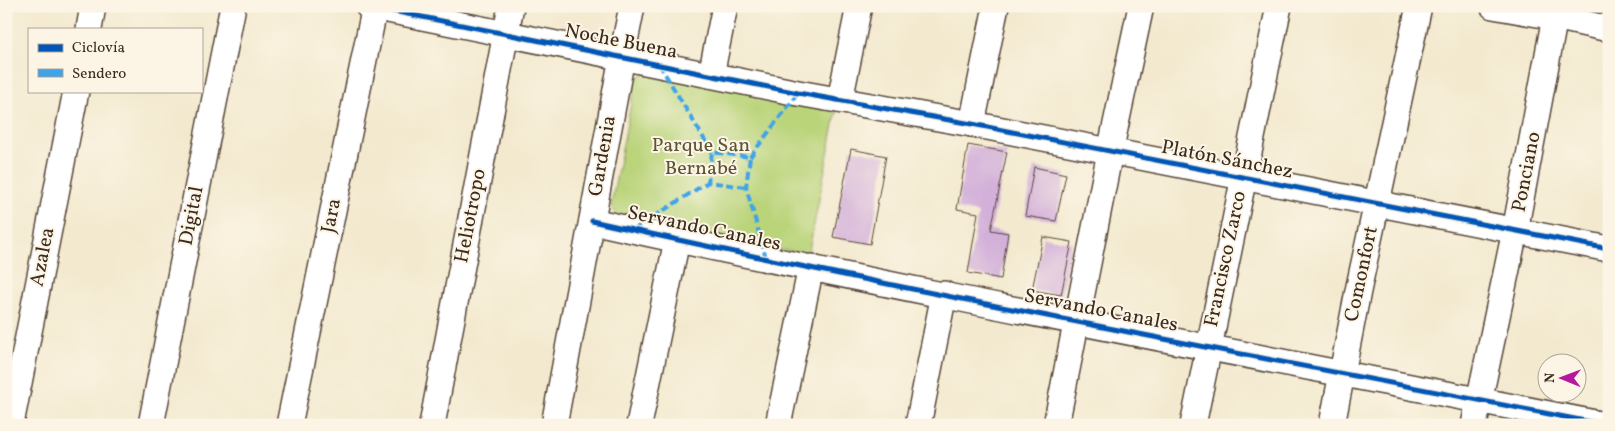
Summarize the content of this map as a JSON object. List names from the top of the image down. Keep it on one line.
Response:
{"streets":{"street":["Noche Buena","Gardenia","Platón Sánchez","Ponciano","Digital","Jara","Heliotropo","Servando Canales","Azalea","Francisco Zarco","Comonfort"]},"crossings":[["Noche Buena","Gardenia"],["Noche Buena","Platón Sánchez"],["Noche Buena","Jara"],["Noche Buena","Heliotropo"],["Gardenia","Servando Canales"],["Platón Sánchez","Ponciano"],["Platón Sánchez","Francisco Zarco"],["Platón Sánchez","Comonfort"],["Ponciano","Servando Canales"],["Servando Canales","Francisco Zarco"],["Servando Canales","Comonfort"]],"parks":["Parque San Bernabé"],"legend":["Ciclovía","Sendero"],"north":"left"}
